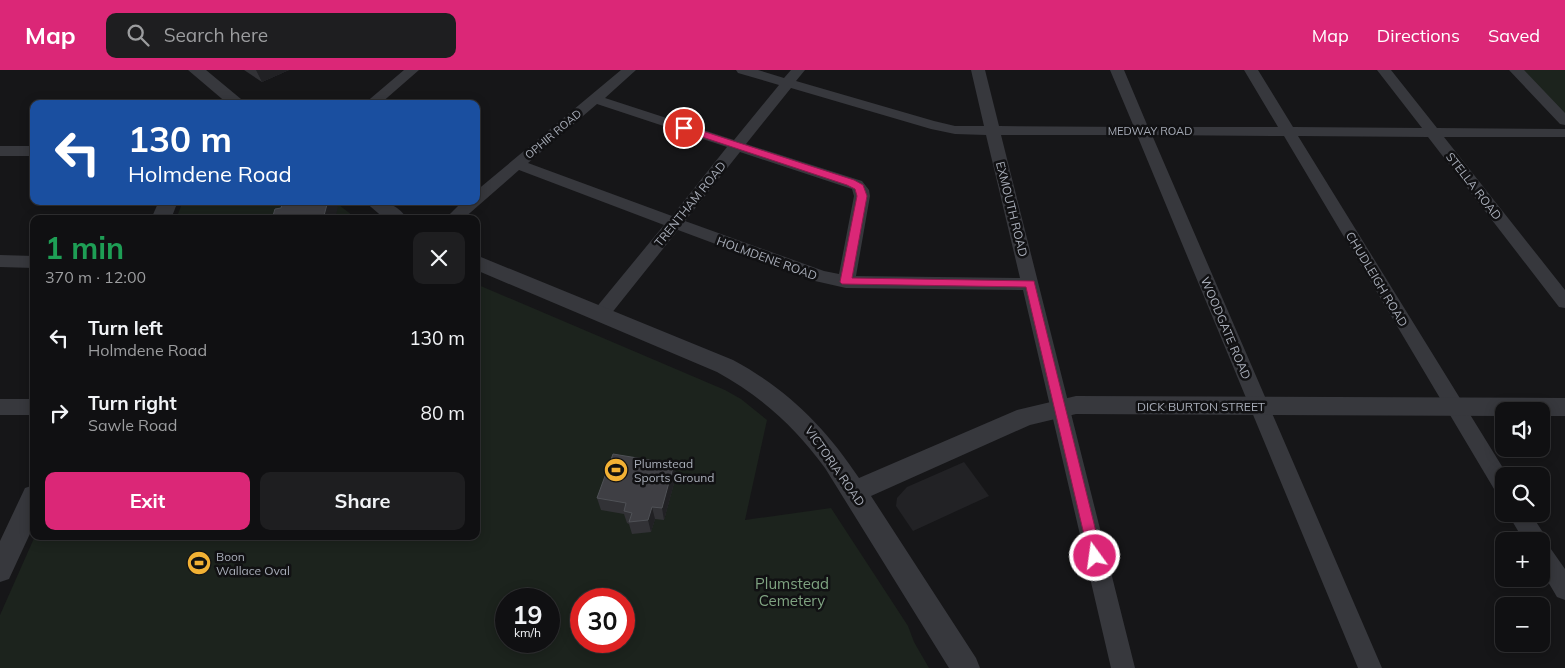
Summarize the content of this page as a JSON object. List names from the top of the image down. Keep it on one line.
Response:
{"streets":{"street":["MEDWAY ROAD","OPHIR ROAD","STELLA ROAD","TRENTHAM ROAD","EXMOUTH ROAD","HOLMDENE ROAD","CHUDLEIGH ROAD","WOODGATE ROAD","DICK BURTON STREET","VICTORIA ROAD"]},"crossings":[["MEDWAY ROAD","STELLA ROAD"],["MEDWAY ROAD","TRENTHAM ROAD"],["MEDWAY ROAD","EXMOUTH ROAD"],["MEDWAY ROAD","CHUDLEIGH ROAD"],["MEDWAY ROAD","WOODGATE ROAD"],["OPHIR ROAD","HOLMDENE ROAD"],["TRENTHAM ROAD","HOLMDENE ROAD"],["TRENTHAM ROAD","VICTORIA ROAD"],["EXMOUTH ROAD","HOLMDENE ROAD"],["EXMOUTH ROAD","DICK BURTON STREET"],["CHUDLEIGH ROAD","DICK BURTON STREET"],["WOODGATE ROAD","DICK BURTON STREET"],["DICK BURTON STREET","VICTORIA ROAD"]],"parks":["Plumstead Cemetery"],"places":{"sports":["Plumstead Sports Ground","Boon Wallace Oval"]},"page":{"header":"Map","search":"Search here","nav":["Map","Directions","Saved"],"turn":["130 m","Holmdene Road"],"heading":["1 min","370 m · 12:00"],"list":[{"name":"Turn left","note":"Holmdene Road","value":"130 m"},{"name":"Turn right","note":"Sawle Road","value":"80 m"}],"map_buttons":["+","−"],"buttons":["Exit","Share"],"speed":"19 km/h","limit":"30"}}
